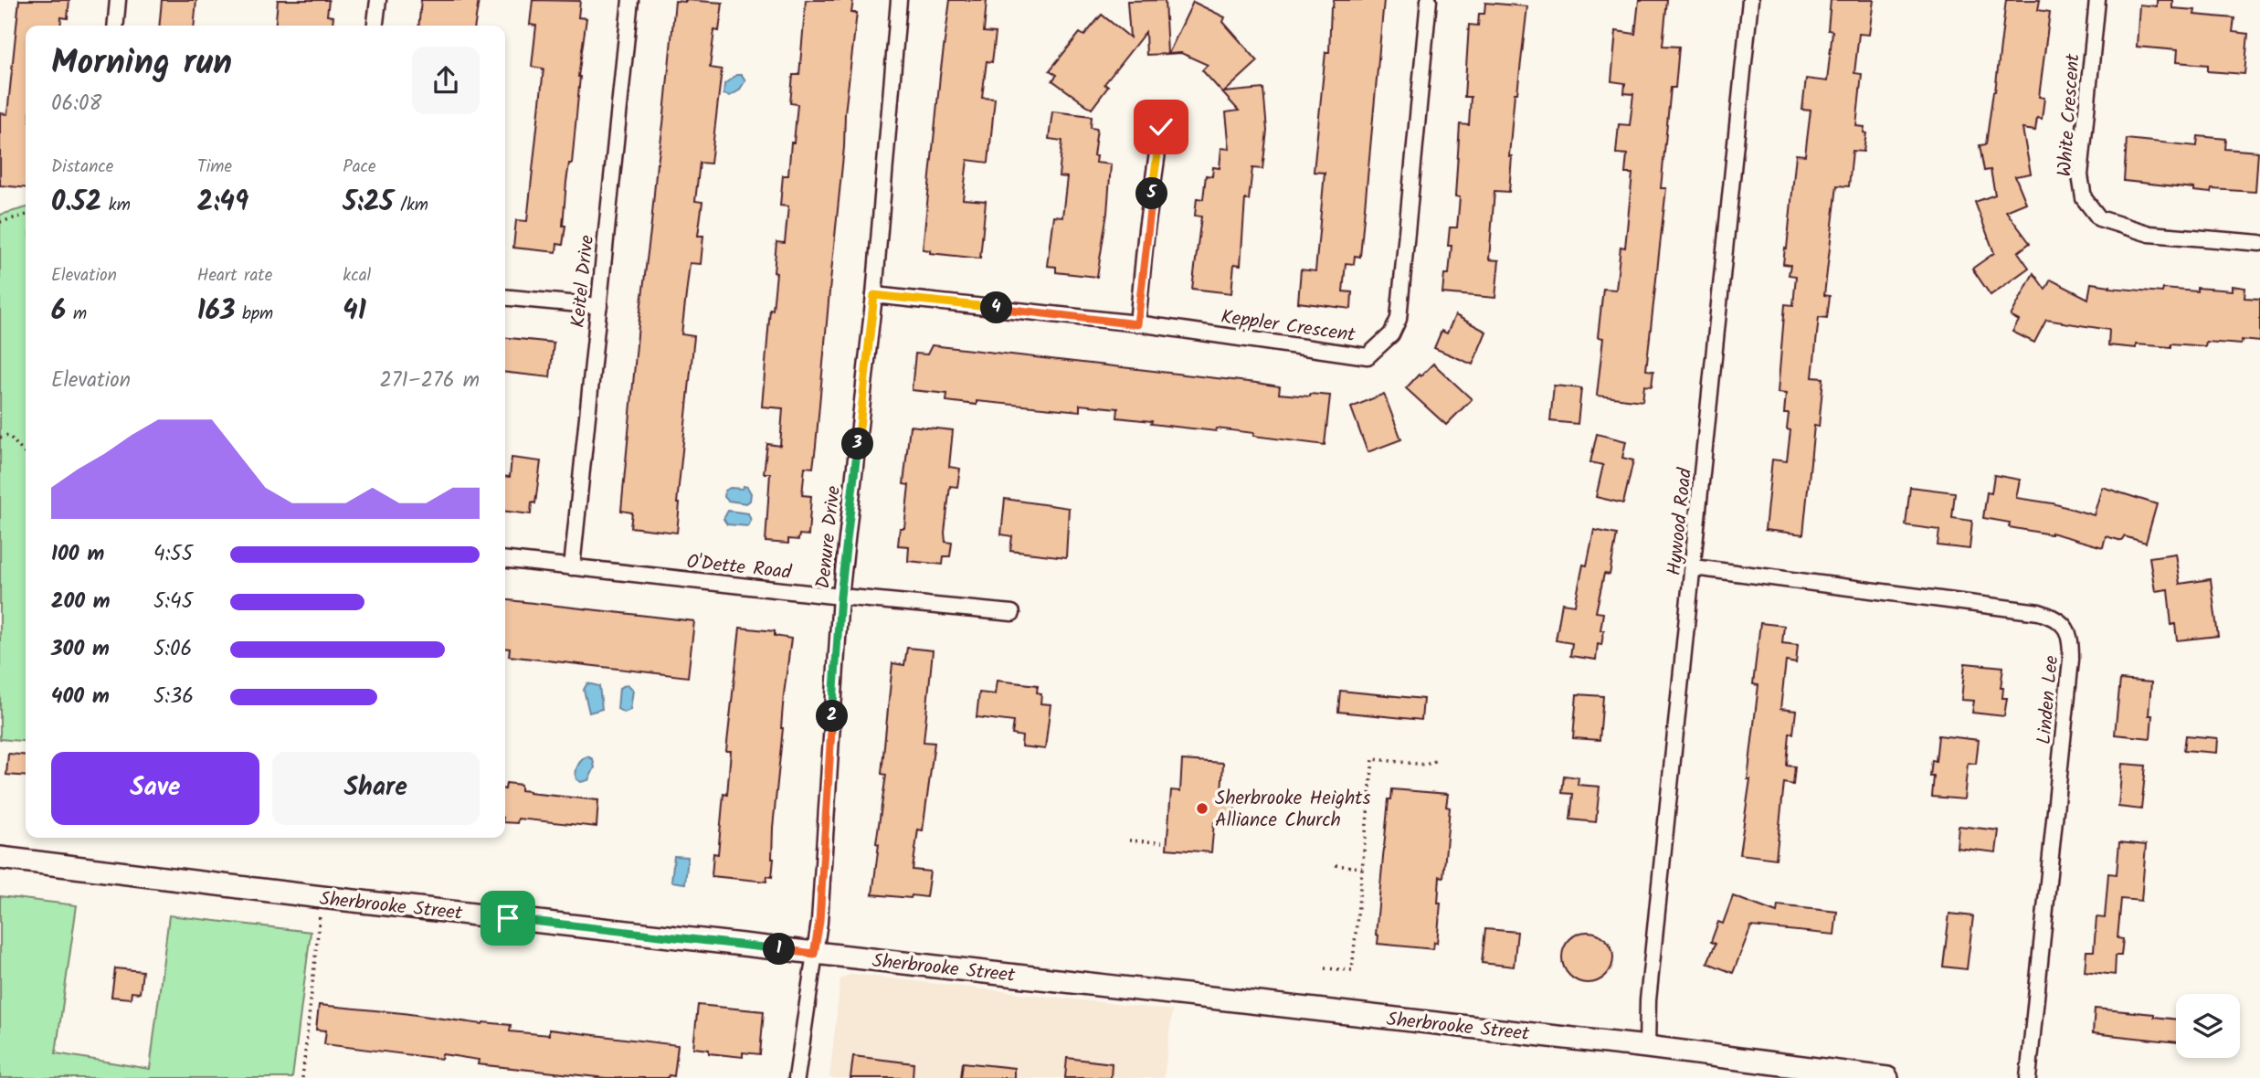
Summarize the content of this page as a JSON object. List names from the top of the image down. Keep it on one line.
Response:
{"streets":{"main road":["Sherbrooke Street"],"street":["White Crescent","Keitel Drive","Keppler Crescent","Hywood Road","Denure Drive","O'Dette Road","Linden Lee"]},"crossings":[["Keitel Drive","O'Dette Road"],["Keppler Crescent","Denure Drive"],["Hywood Road","Linden Lee"],["Hywood Road","Sherbrooke Street"],["Denure Drive","O'Dette Road"],["Denure Drive","Sherbrooke Street"]],"places":["Sherbrooke Heights Alliance Church"],"page":{"heading":["Morning run","06:08"],"stats":[["Distance","0.52 km"],["Time","2:49"],["Pace","5:25 /km"],["Elevation","6 m"],["Heart rate","163 bpm"],["kcal","41"]],"pins":["5","4","3","2","1"],"chart":["Elevation","271–276 m"],"list":[{"name":"100 m","note":"4:55"},{"name":"200 m","note":"5:45"},{"name":"300 m","note":"5:06"},{"name":"400 m","note":"5:36"}],"buttons":["Save","Share"]}}
